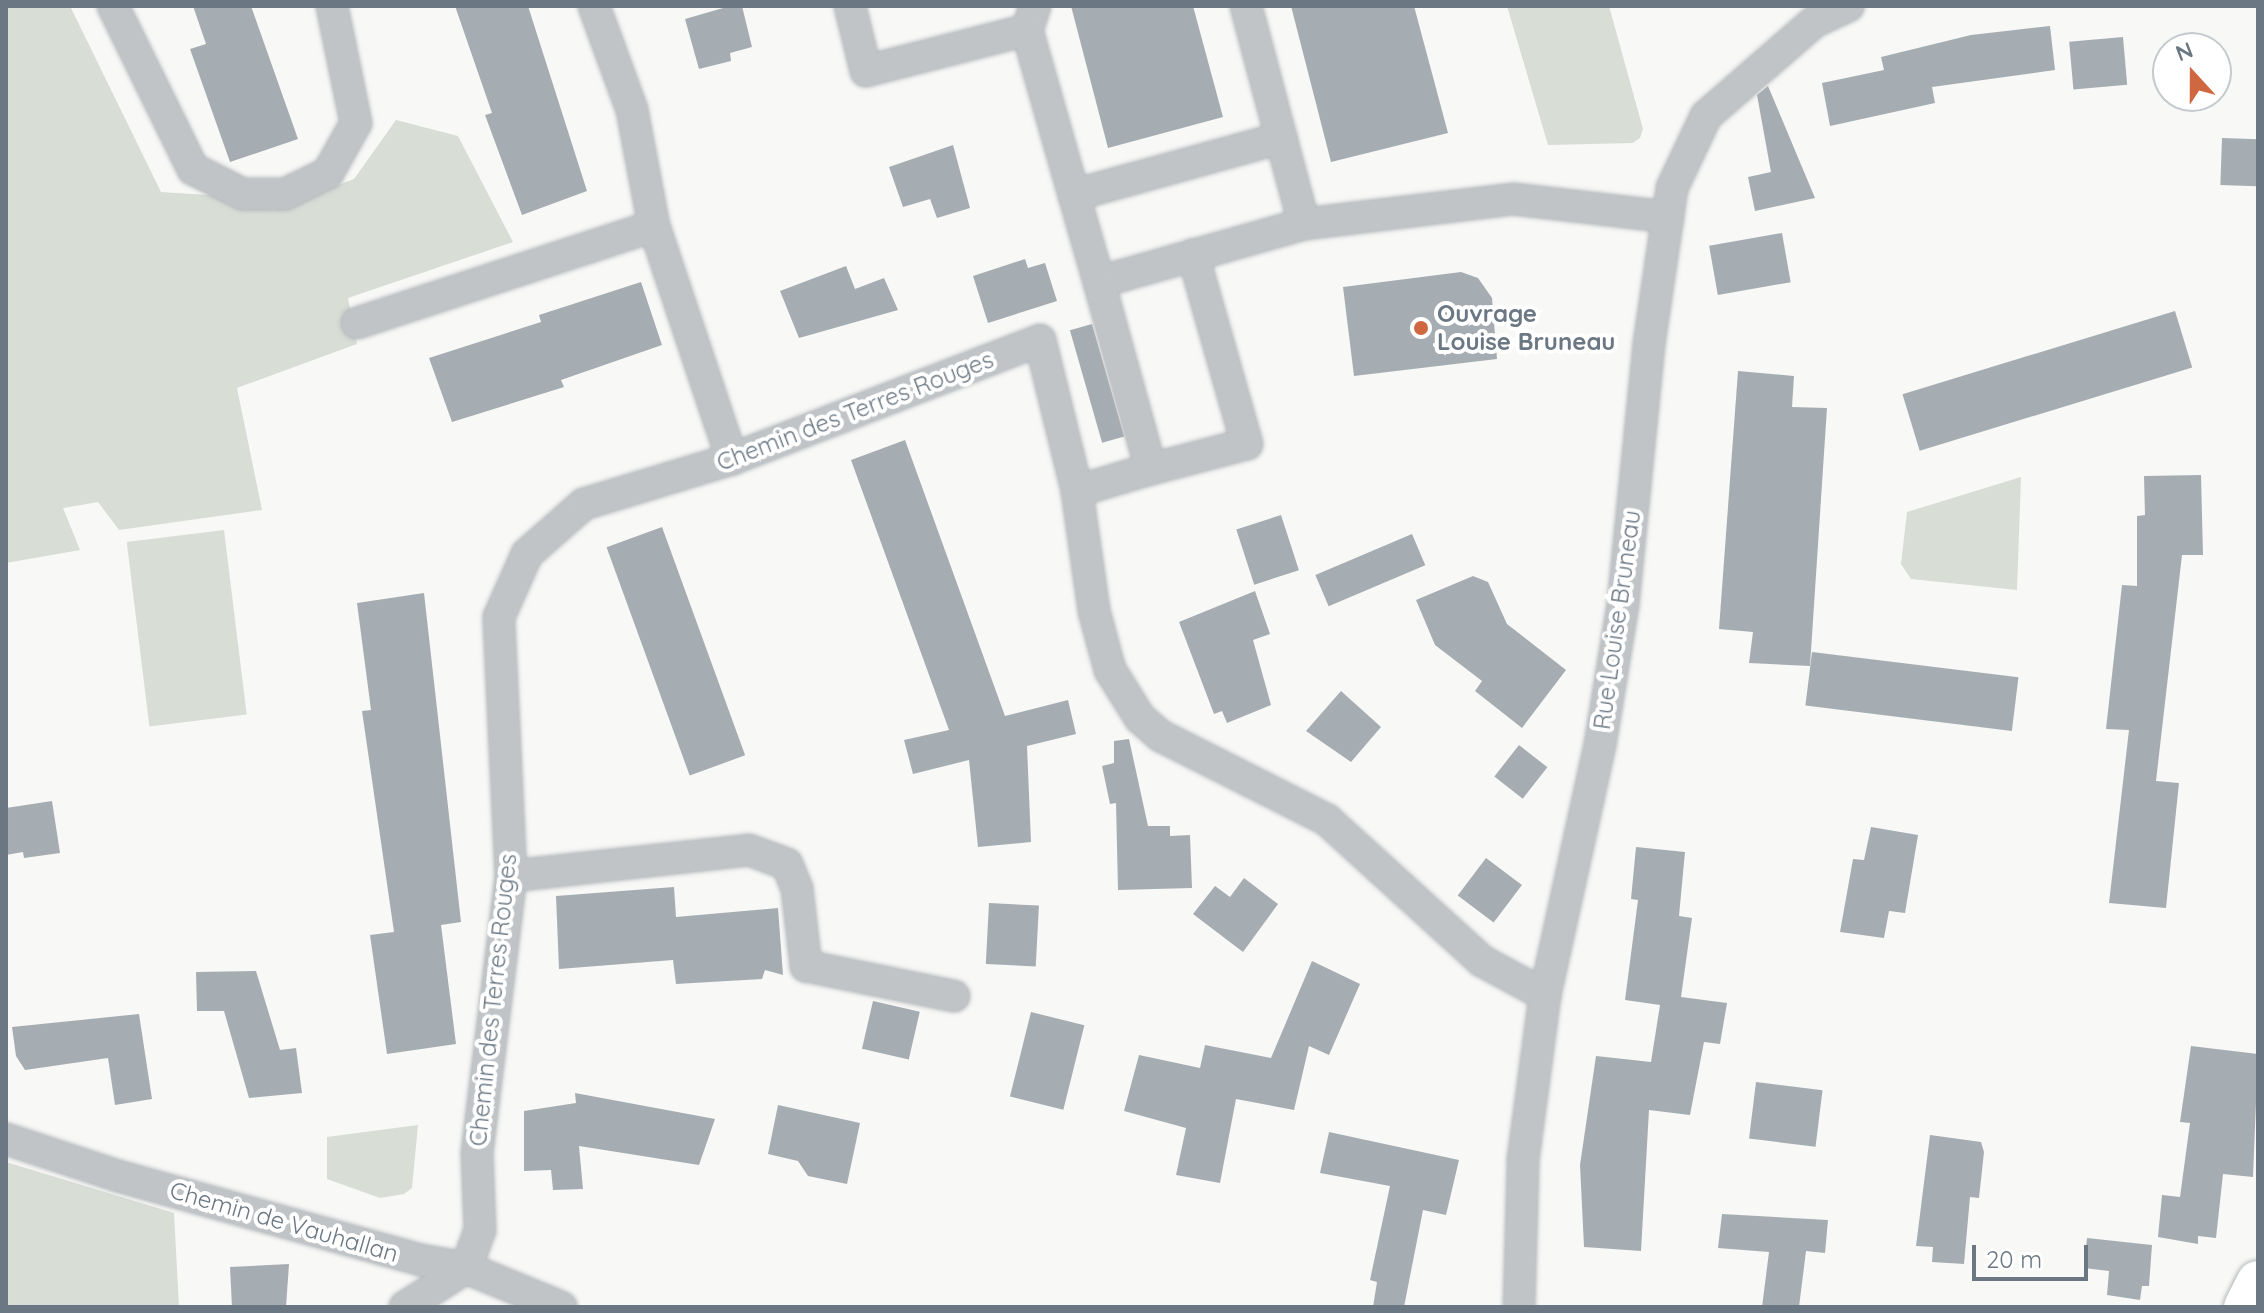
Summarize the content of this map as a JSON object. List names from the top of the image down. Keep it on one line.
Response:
{"streets":{"street":["Chemin des Terres Rouges","Rue Louise Bruneau","Chemin de Vauhallan"]},"crossings":[["Chemin des Terres Rouges","Rue Louise Bruneau"],["Chemin des Terres Rouges","Chemin de Vauhallan"]],"places":["Ouvrage Louise Bruneau"],"scale_bar":"20 m","north":"top"}
